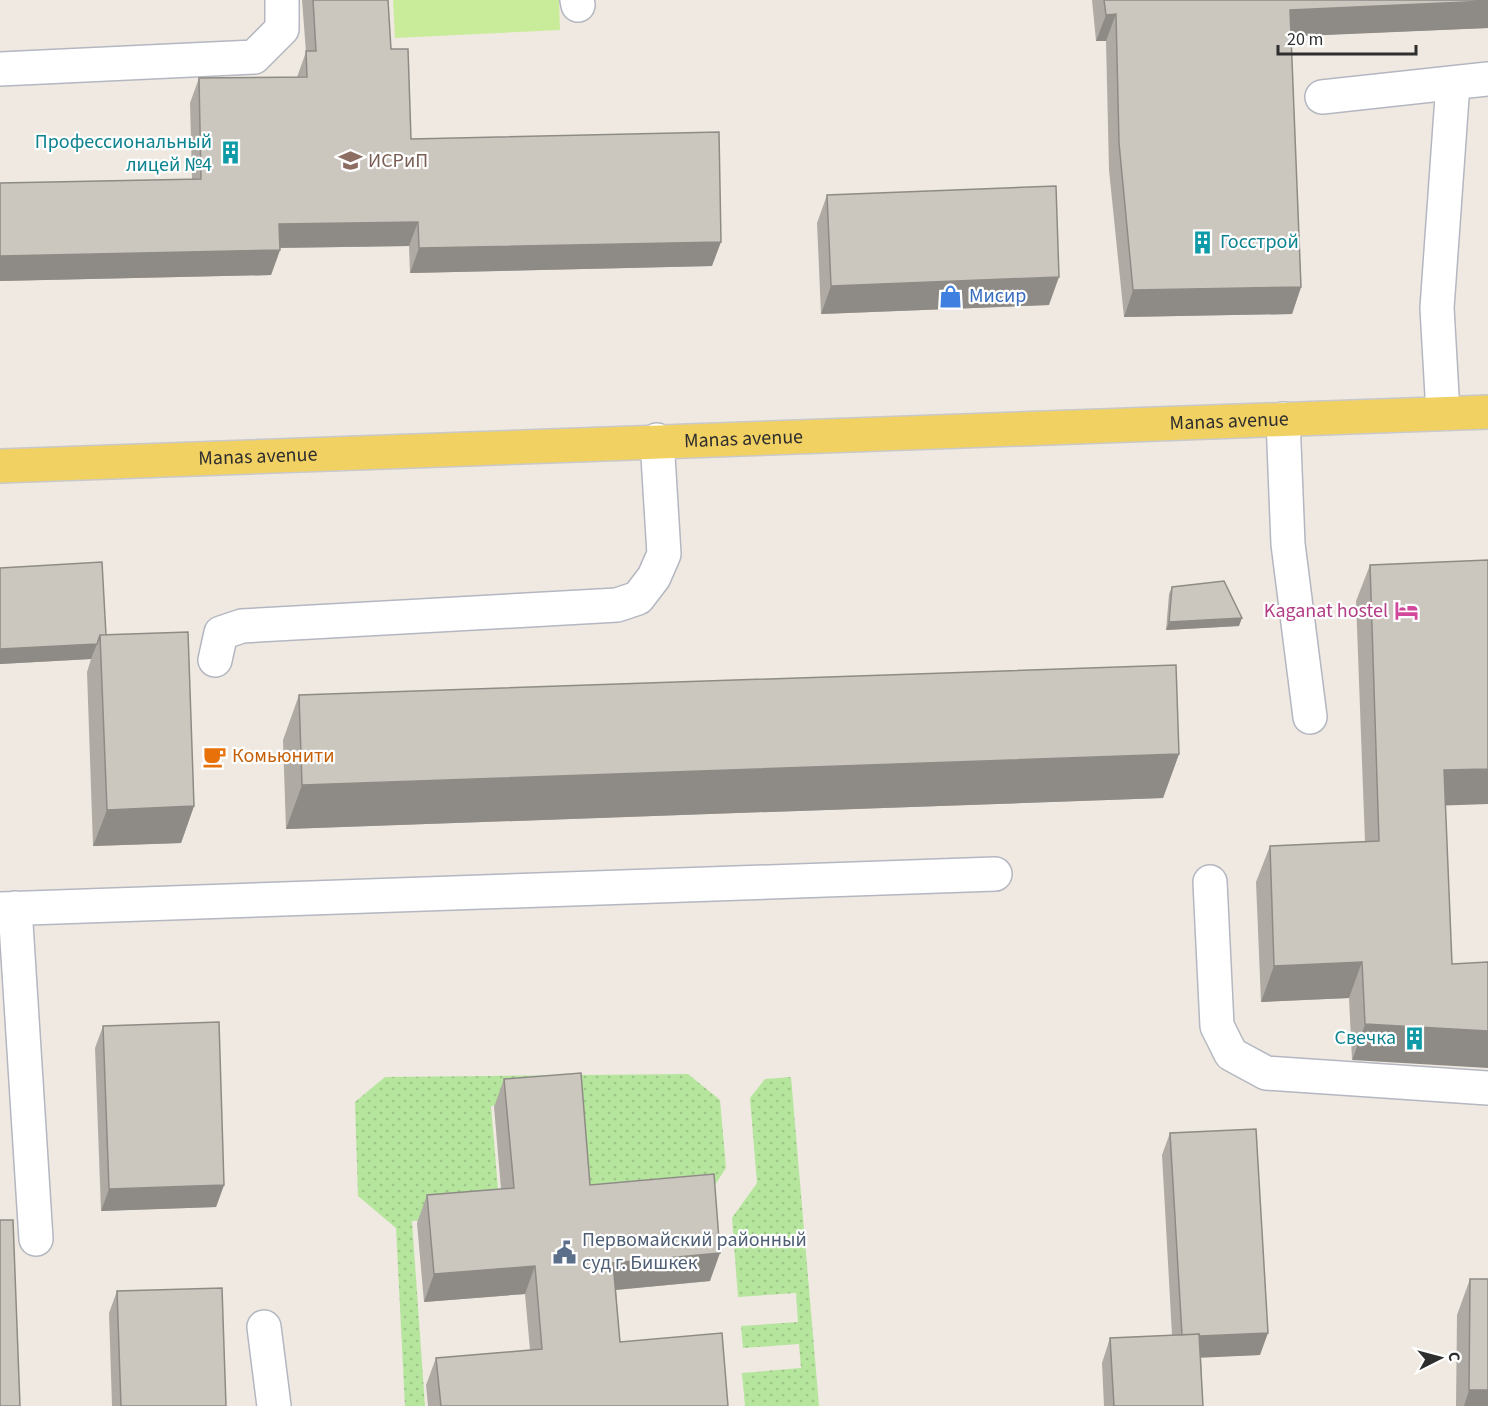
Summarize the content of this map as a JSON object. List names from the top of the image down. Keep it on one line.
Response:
{"streets":{"main road":["Manas avenue"]},"places":{"building":["Профессиональный лицей №4","Госстрой","Свечка"],"school or university":["ИСРиП"],"shop":["Мисир"],"hotel":["Kaganat hostel"],"cafe":["Комьюнити"],"public building":["Первомайский районный суд г. Бишкек"]},"scale_bar":"20 m","north":"right"}
